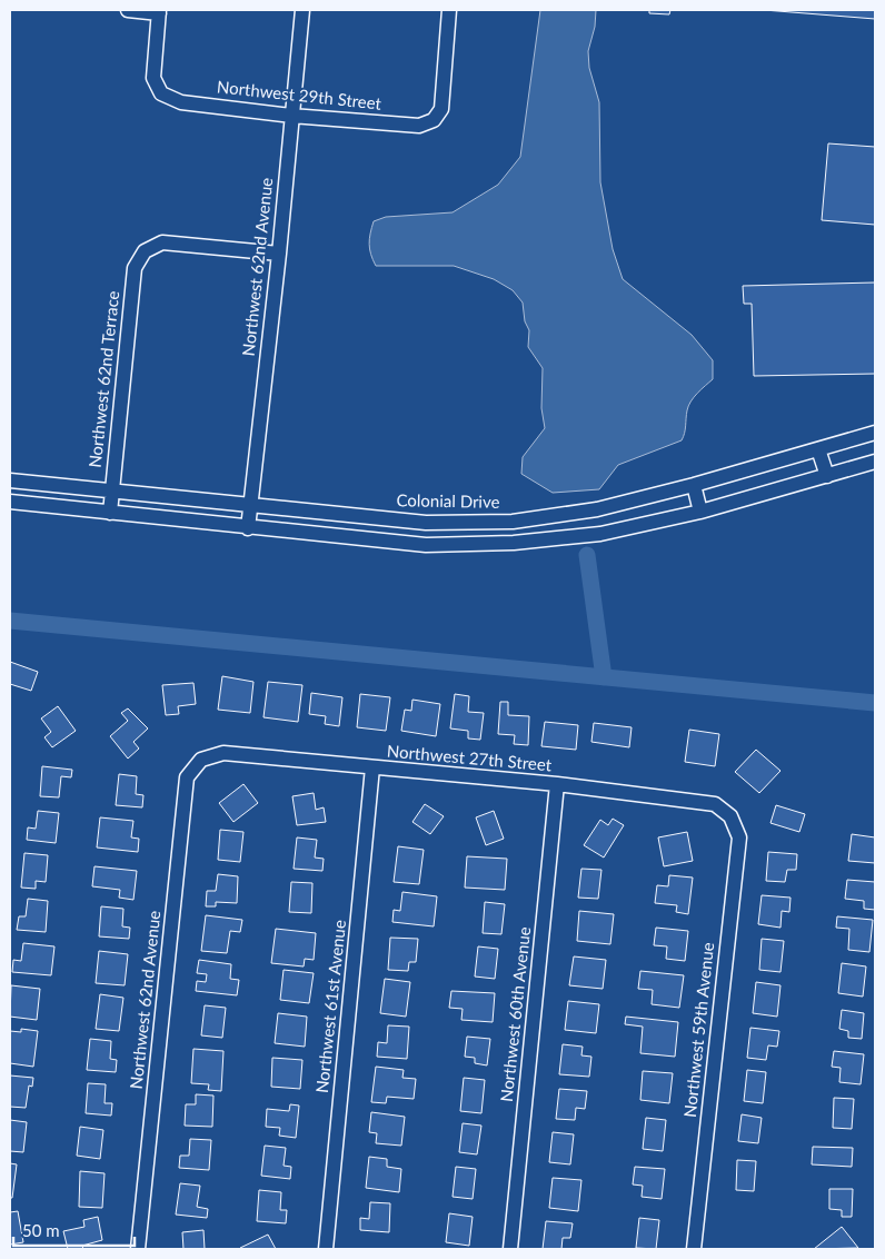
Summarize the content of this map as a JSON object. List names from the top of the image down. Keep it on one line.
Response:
{"streets":{"street":["Northwest 29th Street","Northwest 62nd Avenue","Northwest 62nd Terrace","Colonial Drive","Northwest 27th Street","Northwest 61st Avenue","Northwest 60th Avenue","Northwest 59th Avenue"]},"crossings":[["Northwest 29th Street","Northwest 62nd Avenue"],["Northwest 62nd Avenue","Northwest 62nd Terrace"],["Northwest 62nd Avenue","Colonial Drive"],["Northwest 62nd Avenue","Northwest 27th Street"],["Northwest 62nd Terrace","Colonial Drive"],["Northwest 27th Street","Northwest 61st Avenue"],["Northwest 27th Street","Northwest 60th Avenue"],["Northwest 27th Street","Northwest 59th Avenue"]],"scale_bar":"50 m"}
